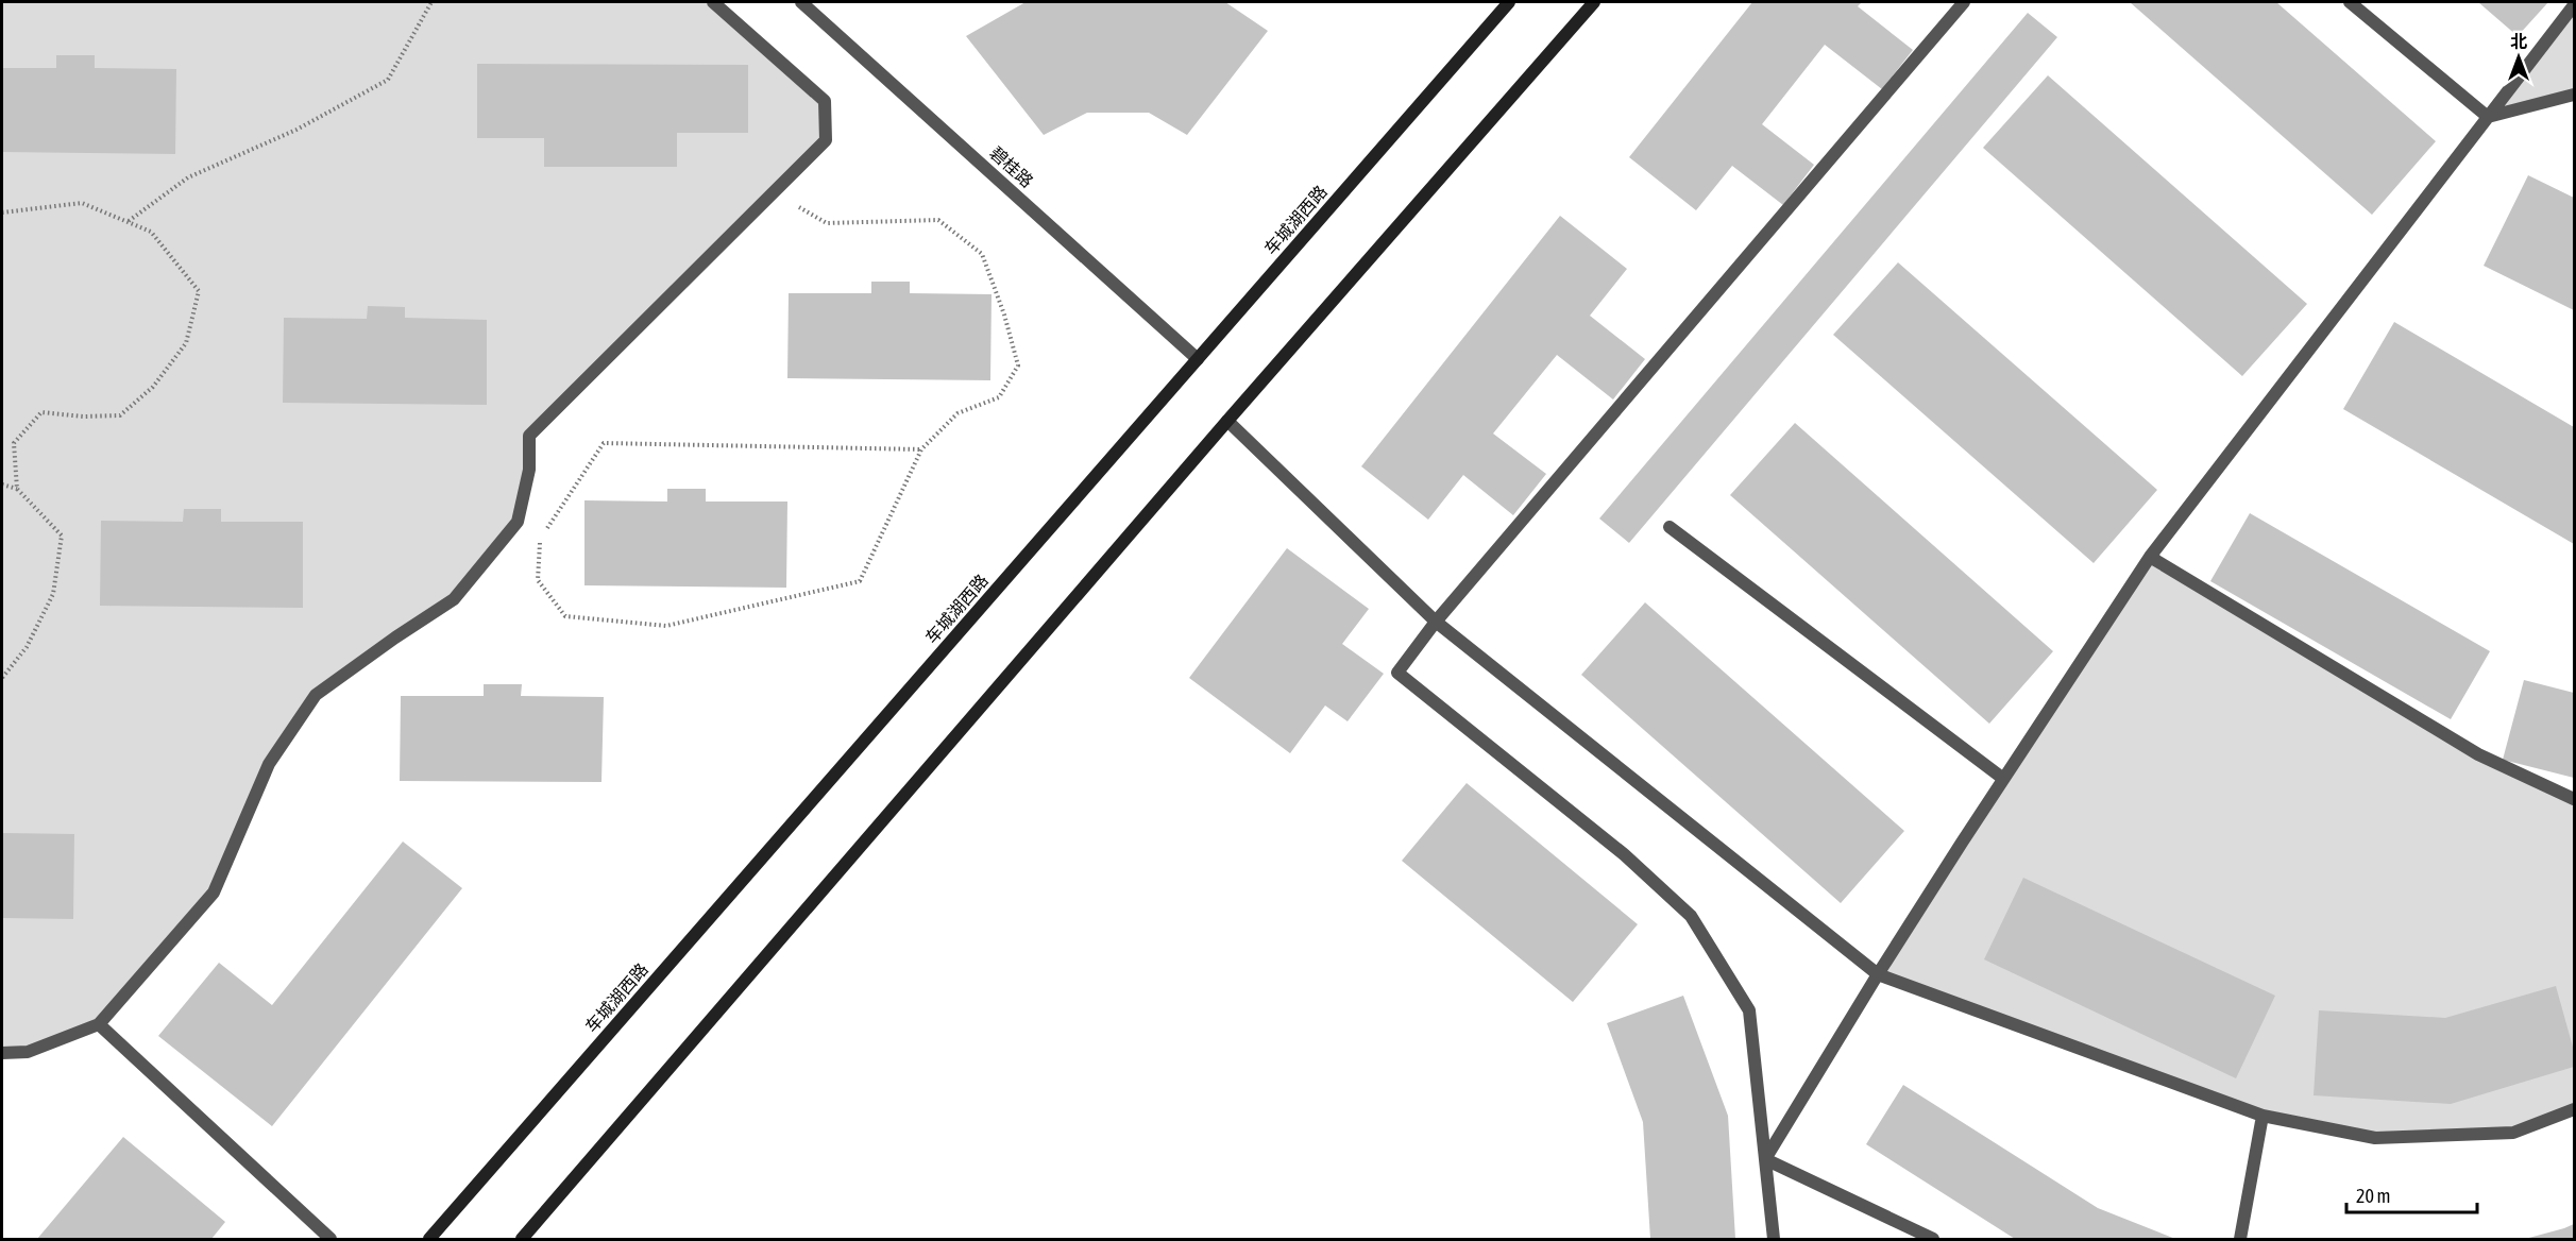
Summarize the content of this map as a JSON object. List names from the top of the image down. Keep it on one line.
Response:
{"streets":{"street":["碧桂路","车城湖西路"]},"crossings":[["碧桂路","车城湖西路"]],"scale_bar":"20 m","north":"top"}
